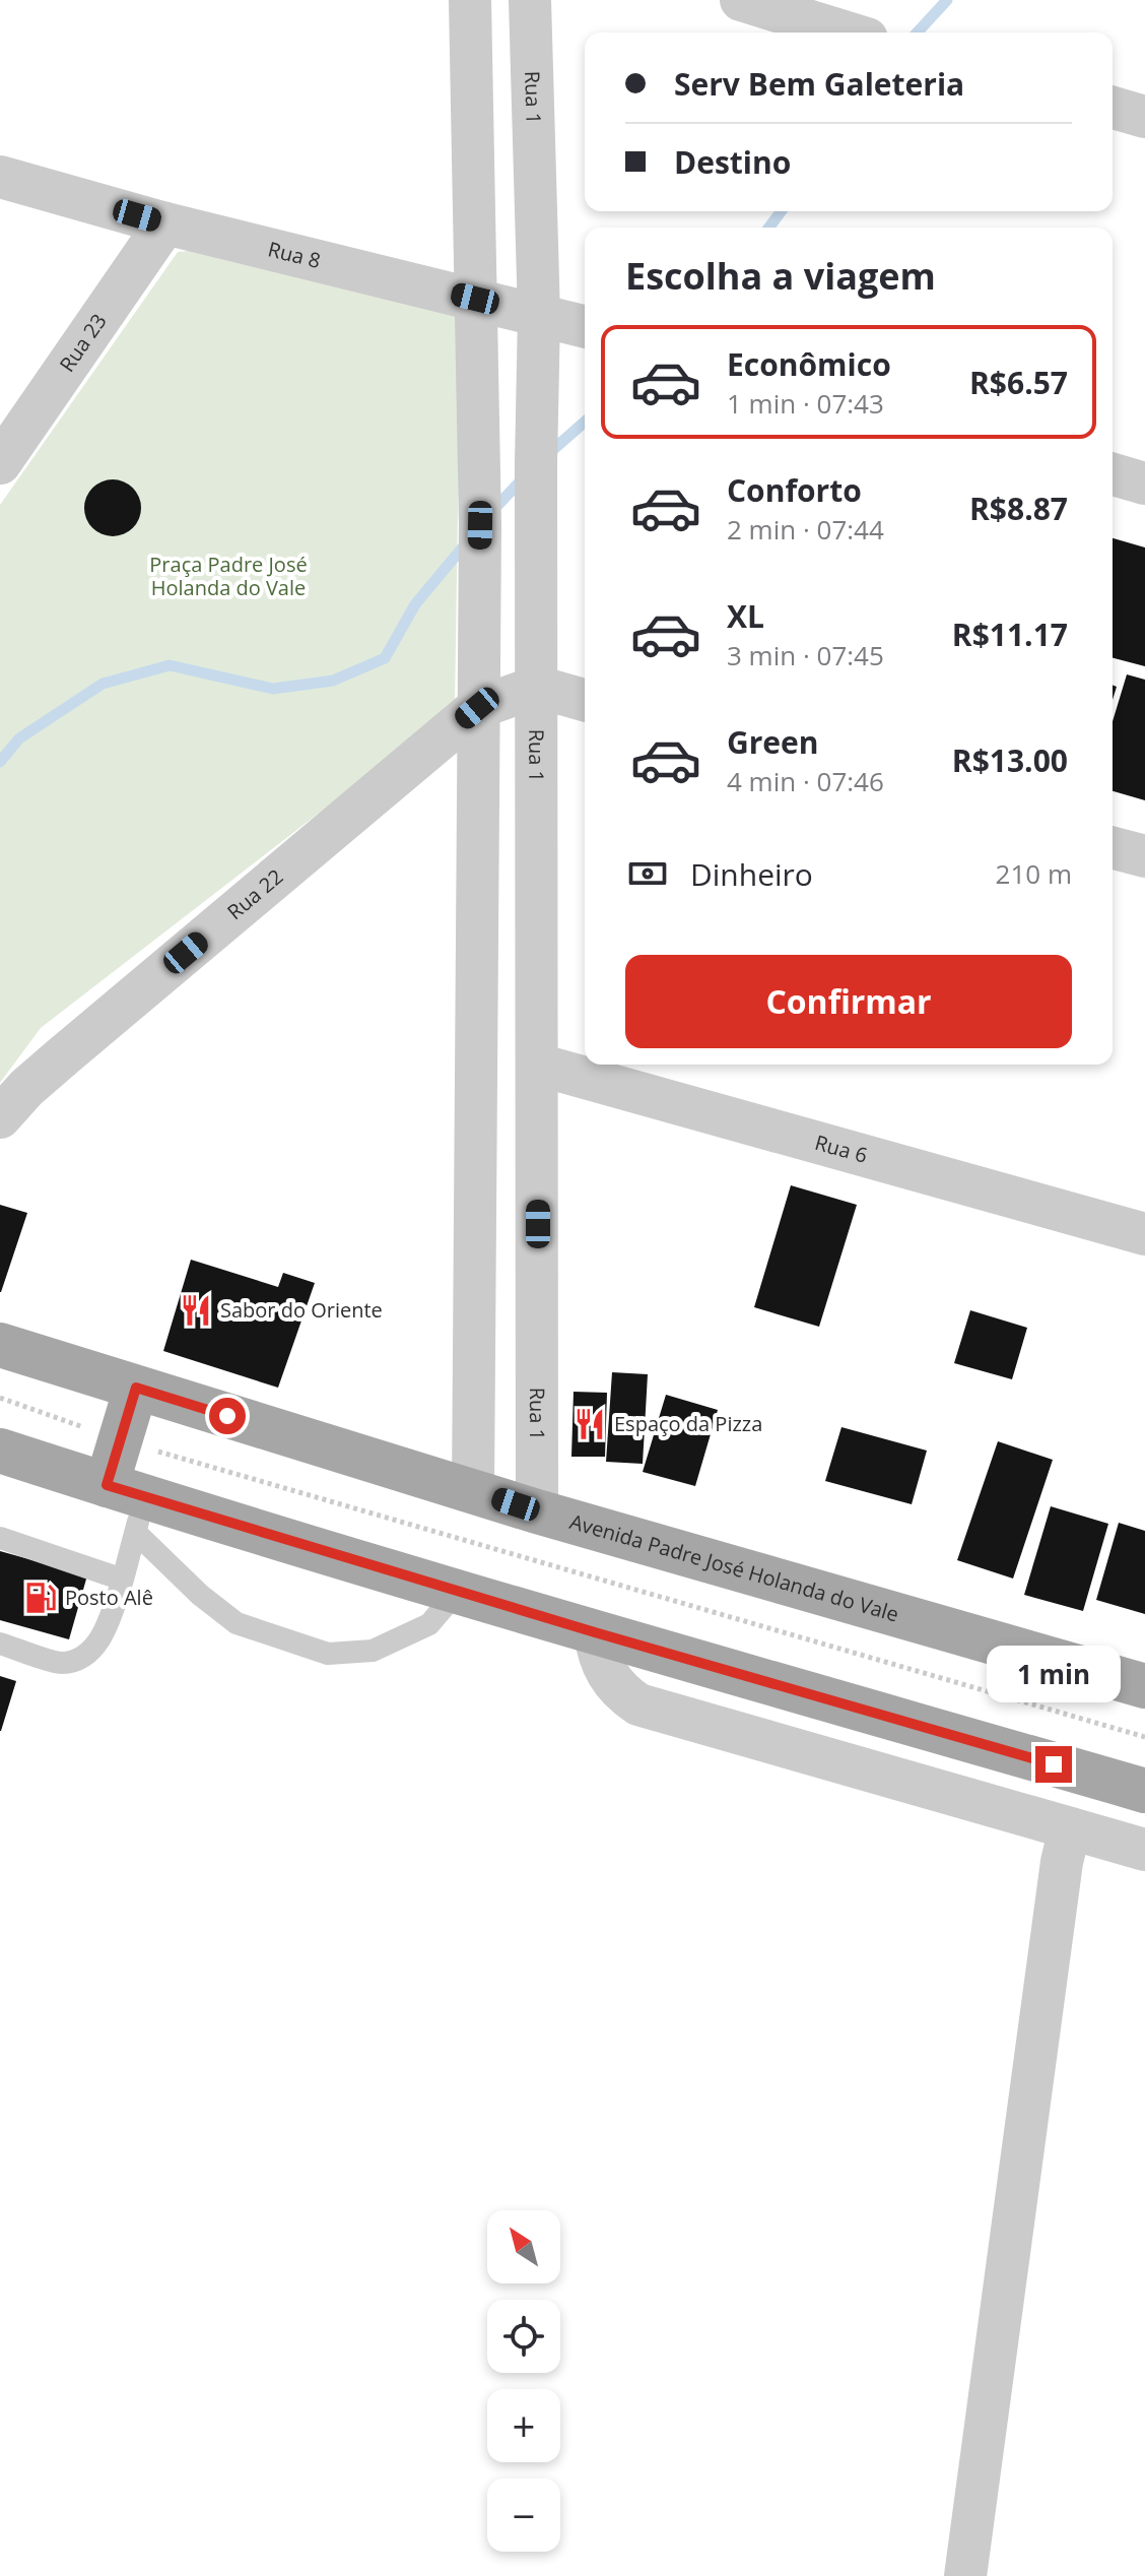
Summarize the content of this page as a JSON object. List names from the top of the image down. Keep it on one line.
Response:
{"streets":{"main road":["Avenida Padre José Holanda do Vale"],"street":["Rua 1","Rua 8","Rua 23","Rua 22","Rua 6"]},"crossings":[["Rua 1","Rua 8"],["Rua 1","Rua 6"],["Rua 1","Avenida Padre José Holanda do Vale"],["Rua 8","Rua 23"]],"parks":["Praça Padre José Holanda do Vale"],"places":{"restaurant":["Sabor do Oriente","Espaço da Pizza"],"fuel station":["Posto Alê"]},"north":"top left","page":{"banner":["Serv Bem Galeteria","Destino"],"heading":"Escolha a viagem","list":[{"name":"Econômico","note":"1 min · 07:43","value":"R$6.57"},{"name":"Conforto","note":"2 min · 07:44","value":"R$8.87"},{"name":"XL","note":"3 min · 07:45","value":"R$11.17"},{"name":"Green","note":"4 min · 07:46","value":"R$13.00"}],"pay":["Dinheiro","210 m"],"buttons":"Confirmar","bubble":"1 min","map_buttons":["+","−"]}}
